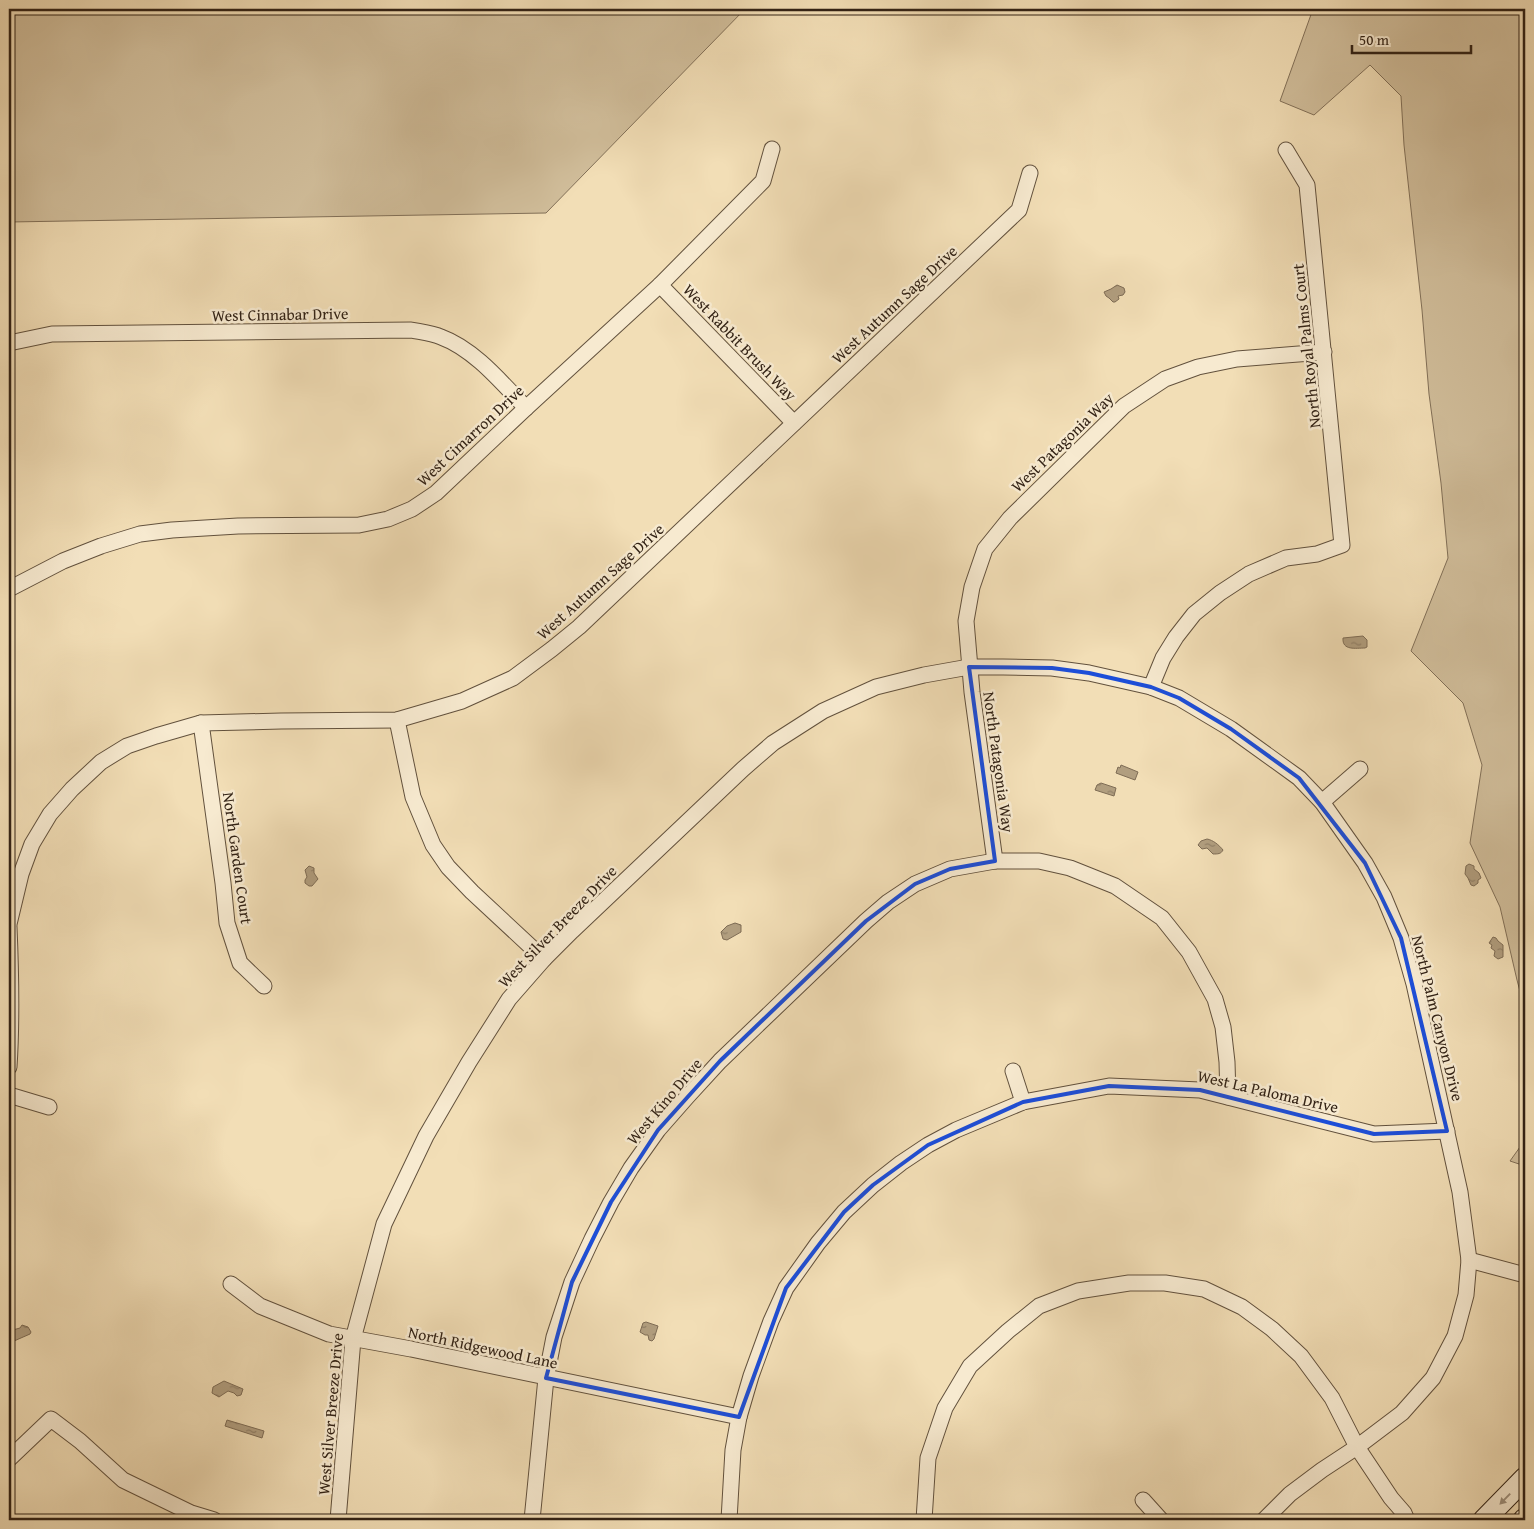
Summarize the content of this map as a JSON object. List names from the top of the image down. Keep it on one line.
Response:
{"streets":{"street":["West Autumn Sage Drive","West Cinnabar Drive","West Rabbit Brush Way","North Royal Palms Court","West Cimarron Drive","West Patagonia Way","North Patagonia Way","North Garden Court","West Silver Breeze Drive","North Palm Canyon Drive","West La Paloma Drive","West Kino Drive","North Ridgewood Lane"]},"crossings":[["West Autumn Sage Drive","West Rabbit Brush Way"],["West Autumn Sage Drive","North Garden Court"],["West Cinnabar Drive","West Cimarron Drive"],["West Rabbit Brush Way","West Cimarron Drive"],["North Royal Palms Court","West Patagonia Way"],["North Royal Palms Court","North Palm Canyon Drive"],["West Patagonia Way","North Patagonia Way"],["West Patagonia Way","West Silver Breeze Drive"],["West Patagonia Way","North Palm Canyon Drive"],["North Patagonia Way","West Silver Breeze Drive"],["North Patagonia Way","North Palm Canyon Drive"],["North Patagonia Way","West Kino Drive"],["West Silver Breeze Drive","North Palm Canyon Drive"],["West Silver Breeze Drive","North Ridgewood Lane"],["North Palm Canyon Drive","West La Paloma Drive"],["West La Paloma Drive","West Kino Drive"],["West La Paloma Drive","North Ridgewood Lane"],["West Kino Drive","North Ridgewood Lane"]],"scale_bar":"50 m"}
